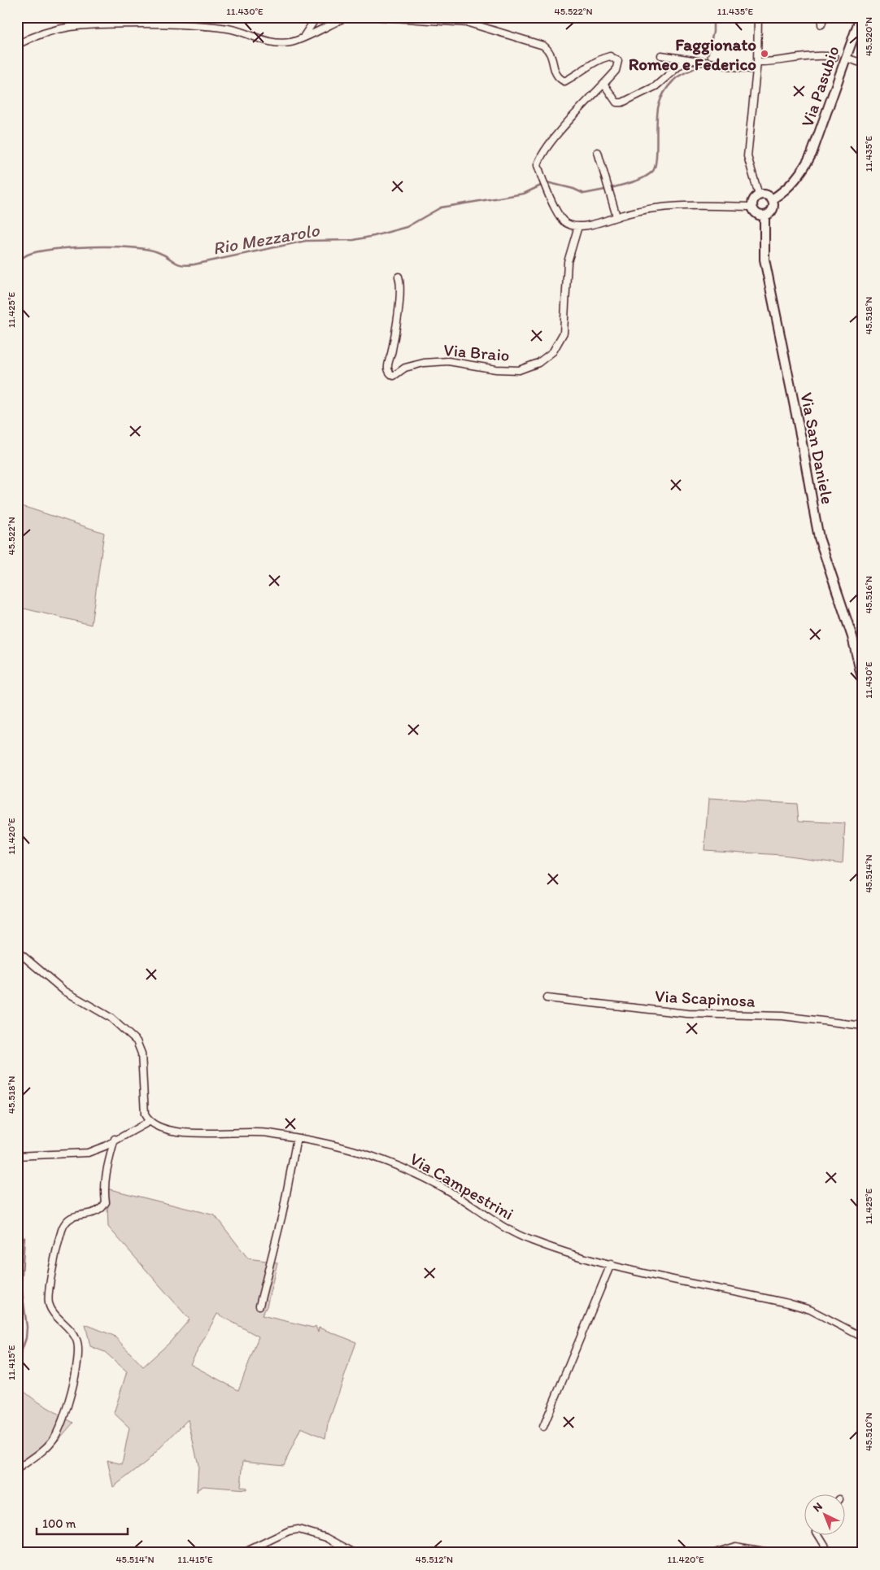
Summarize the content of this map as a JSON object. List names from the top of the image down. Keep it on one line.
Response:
{"streets":{"street":["Via Pasubio","Via Braio","Via San Daniele","Via Scapinosa","Via Campestrini"]},"crossings":[["Via Pasubio","Via San Daniele"]],"water":["Rio Mezzarolo"],"places":["Faggionato Romeo e Federico"],"scale_bar":"100 m","north":"top left","coordinates":["11.430°E","45.522°N","11.435°E","45.520°N","11.425°E","45.518°N","45.516°N","11.420°E","45.514°N","11.415°E","45.510°N","45.512°N"]}
